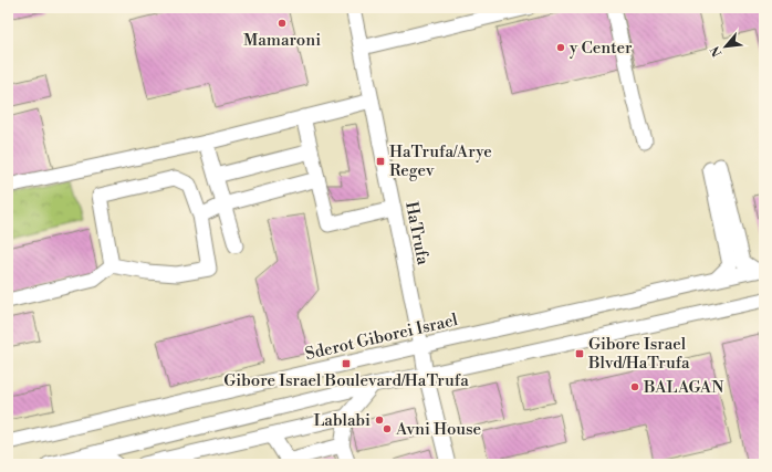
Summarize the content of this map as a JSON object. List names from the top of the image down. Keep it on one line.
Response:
{"streets":{"street":["HaTrufa","Sderot Giborei Israel"]},"crossings":[["HaTrufa","Sderot Giborei Israel"]],"places":{"other":["Mamaroni","y Center","BALAGAN","Lablabi","Avni House"],"transit":["HaTrufa/Arye Regev","Gibore Israel Blvd/HaTrufa","Gibore Israel Boulevard/HaTrufa"]},"north":"bottom left"}
